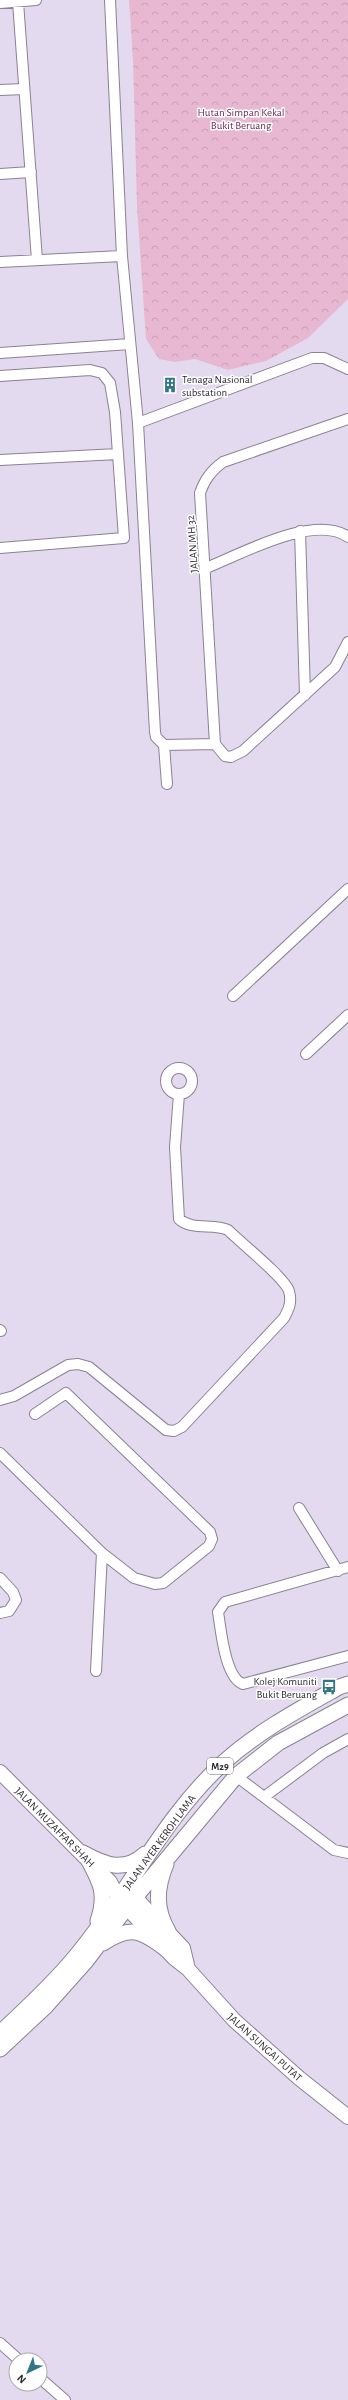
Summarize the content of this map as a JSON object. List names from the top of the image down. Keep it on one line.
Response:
{"streets":{"main road":["M29","JALAN MUZAFFAR SHAH","JALAN AYER KEROH LAMA","JALAN SUNGAI PUTAT"],"street":["JALAN MH 32"]},"crossings":[["JALAN MUZAFFAR SHAH","JALAN AYER KEROH LAMA"],["JALAN MUZAFFAR SHAH","JALAN SUNGAI PUTAT"],["JALAN AYER KEROH LAMA","JALAN SUNGAI PUTAT"]],"parks":["Hutan Simpan Kekal Bukit Beruang"],"places":{"building":["Tenaga Nasional substation"],"bus stop":["Kolej Komuniti Bukit Beruang"]},"north":"bottom left"}
